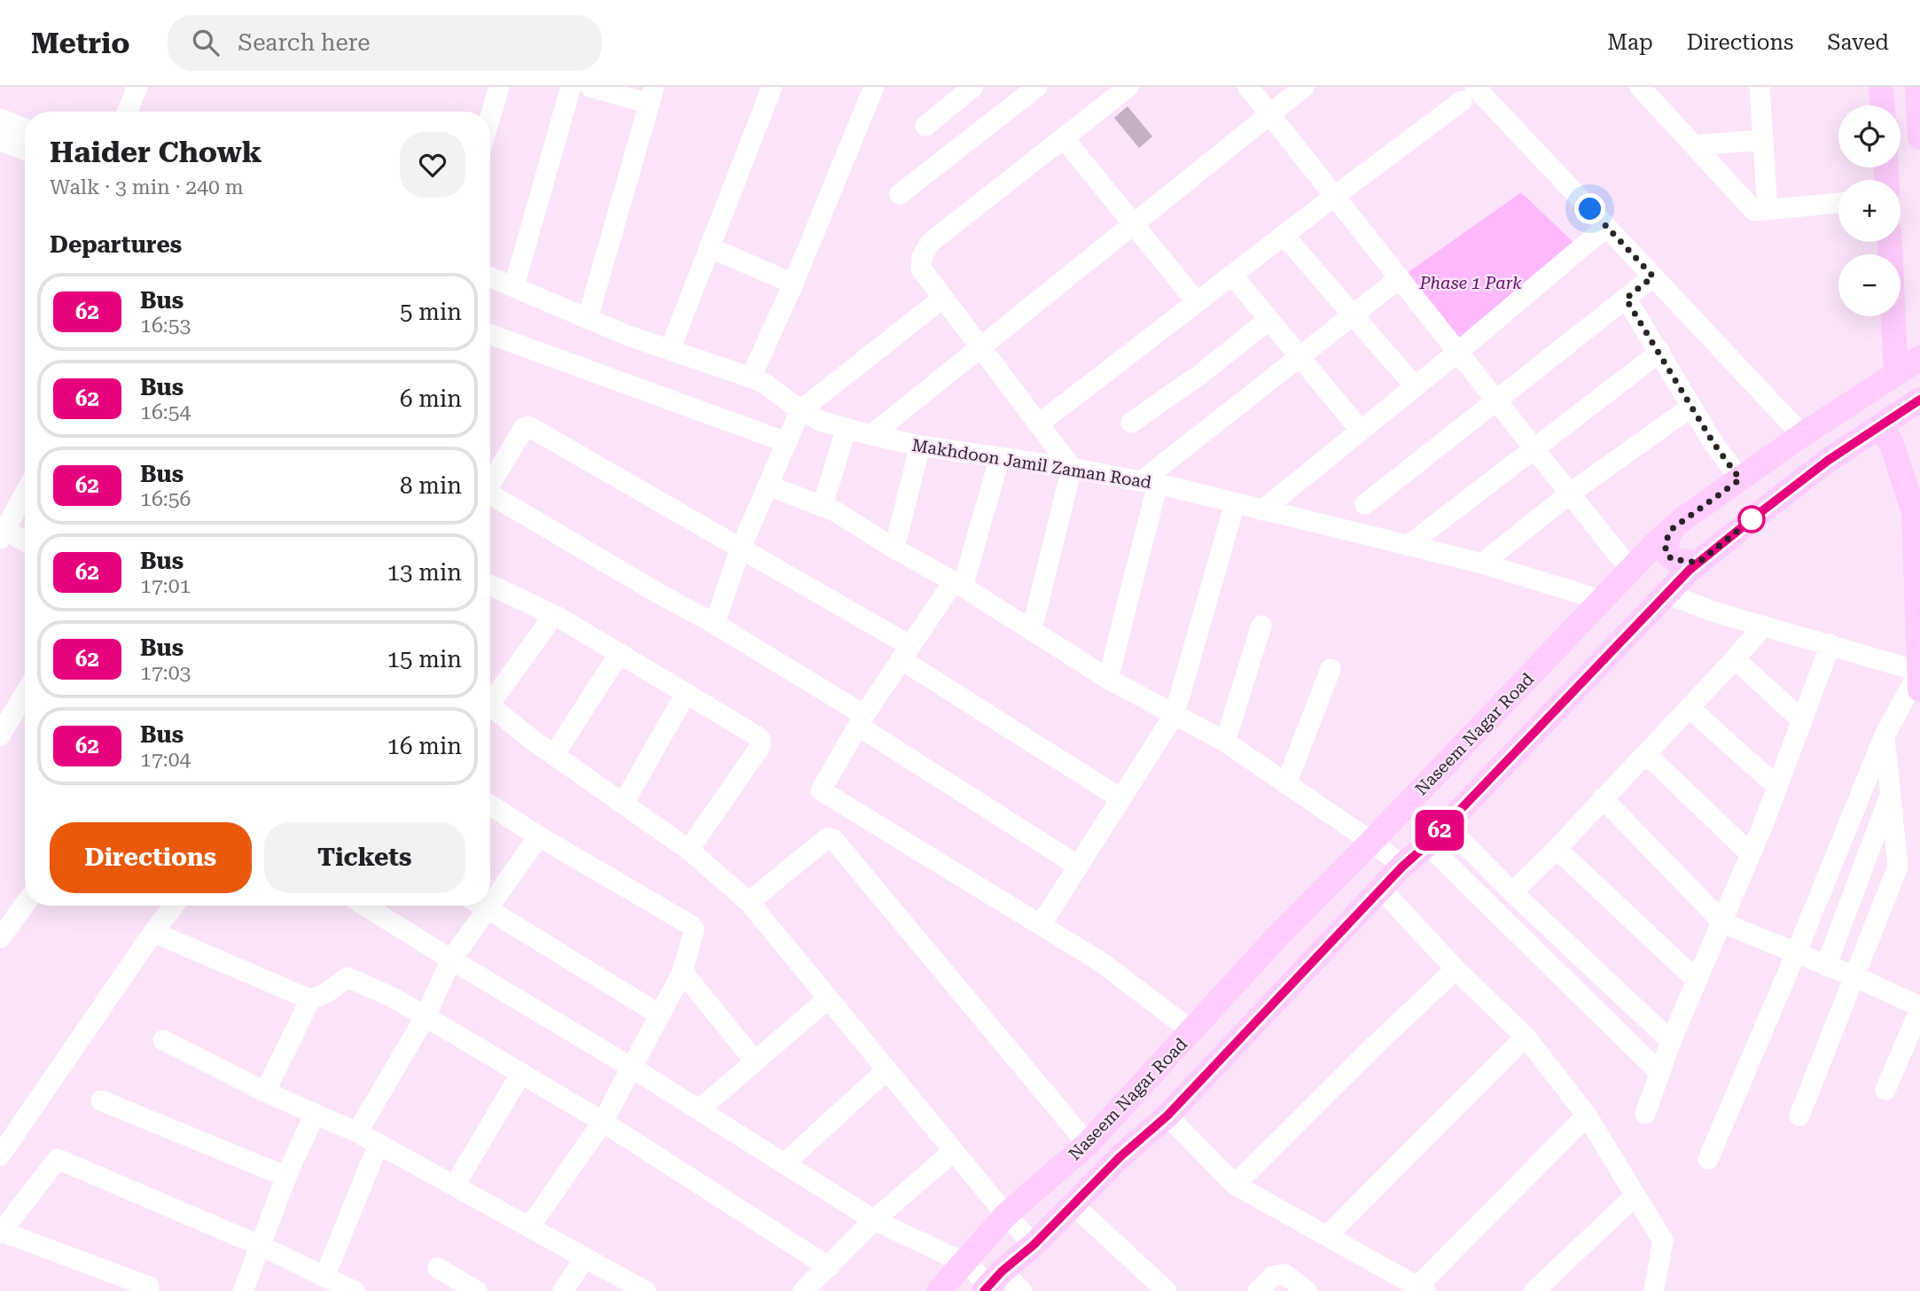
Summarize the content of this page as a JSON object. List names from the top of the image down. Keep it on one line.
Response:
{"streets":{"main road":["Naseem Nagar Road"],"street":["Makhdoon Jamil Zaman Road"]},"crossings":[["Makhdoon Jamil Zaman Road","Naseem Nagar Road"]],"parks":["Phase 1 Park"],"lines":["bus line 62"],"page":{"header":"Metrio","search":"Search here","nav":["Map","Directions","Saved"],"on_map":"62","map_buttons":["+","−"],"heading":[["Haider Chowk","Walk · 3 min · 240 m"],"Departures"],"list":[{"mark":"62","name":"Bus","note":"16:53","value":"5 min"},{"mark":"62","name":"Bus","note":"16:54","value":"6 min"},{"mark":"62","name":"Bus","note":"16:56","value":"8 min"},{"mark":"62","name":"Bus","note":"17:01","value":"13 min"},{"mark":"62","name":"Bus","note":"17:03","value":"15 min"},{"mark":"62","name":"Bus","note":"17:04","value":"16 min"}],"buttons":["Directions","Tickets"]}}
